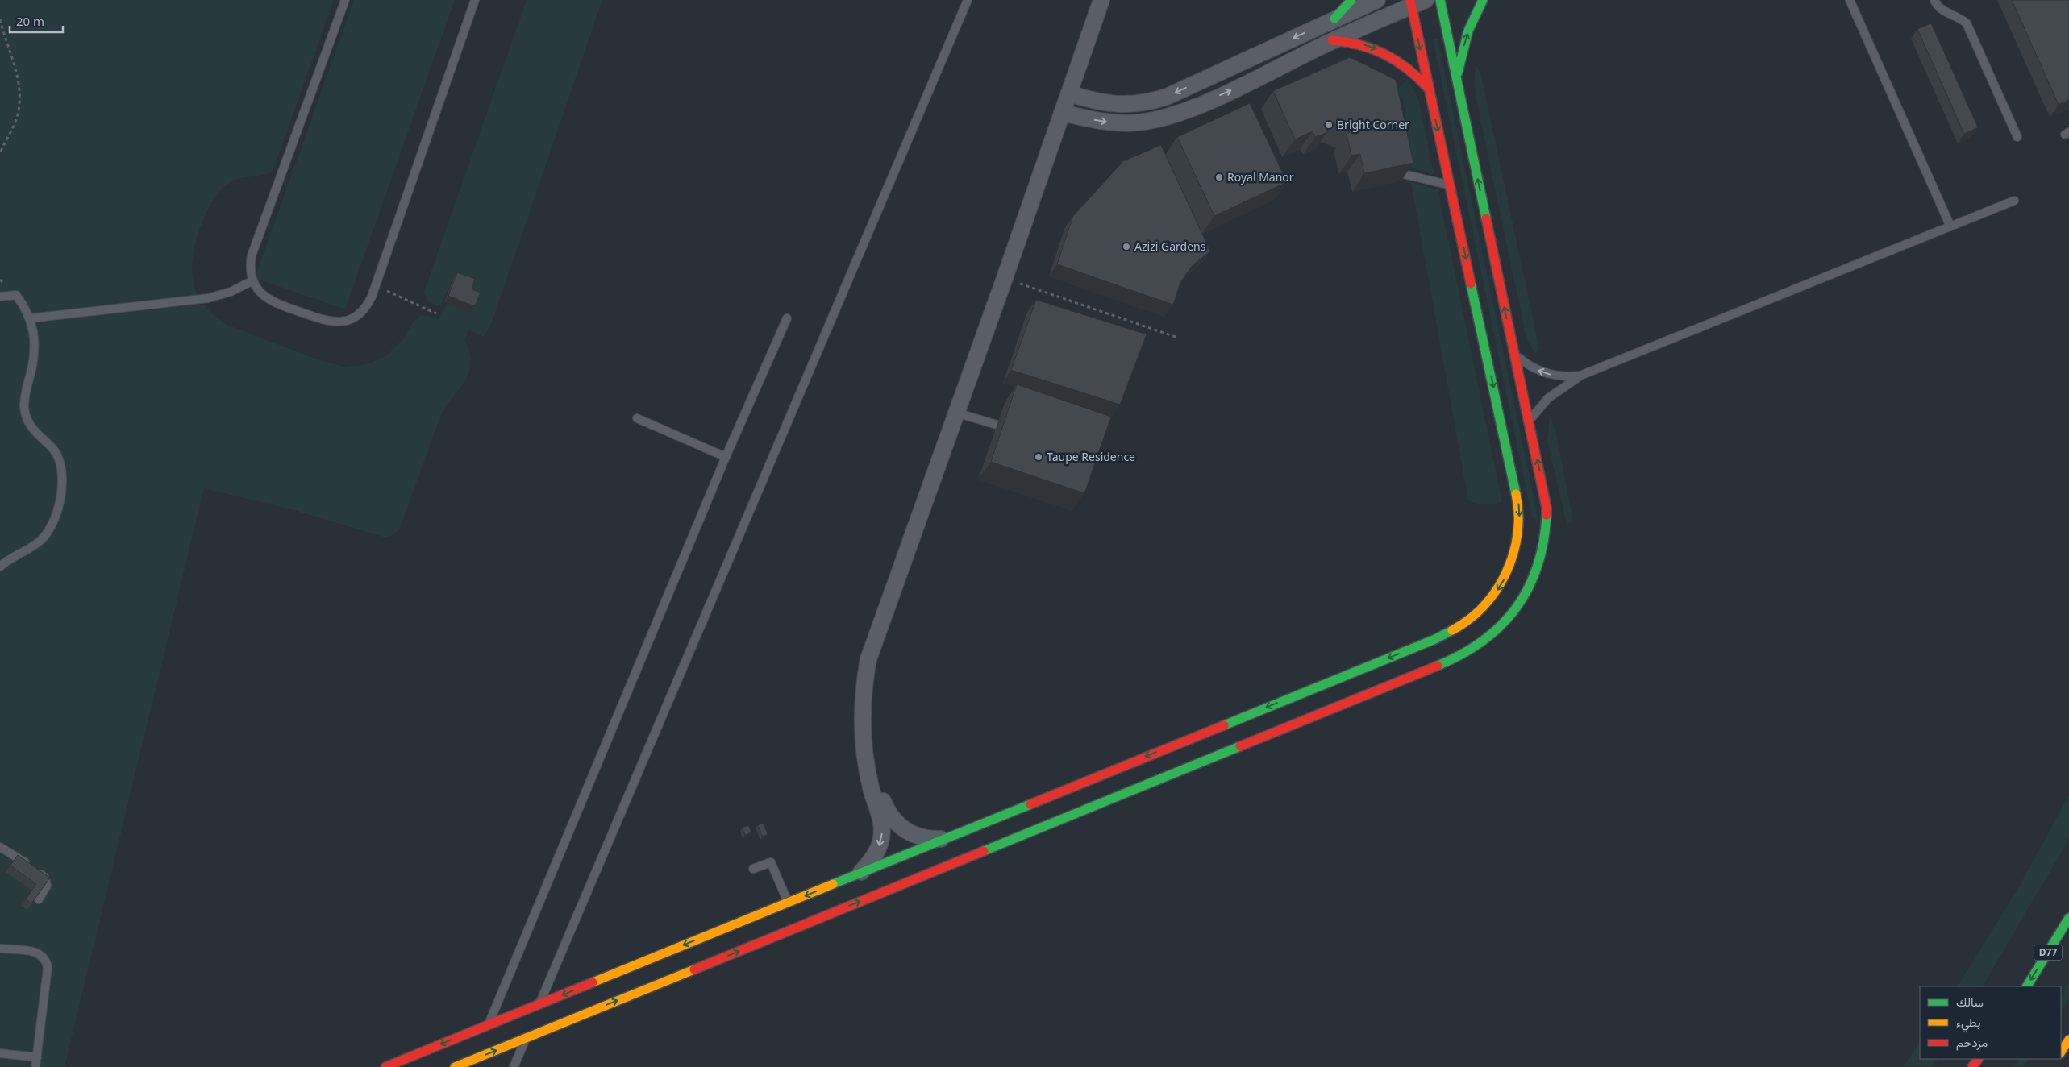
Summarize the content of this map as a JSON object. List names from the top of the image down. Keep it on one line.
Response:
{"streets":{"street":["D77"]},"places":["Bright Corner","Royal Manor","Azizi Gardens","Taupe Residence"],"legend":["سالك","بطيء","مزدحم"],"scale_bar":"20 m"}
